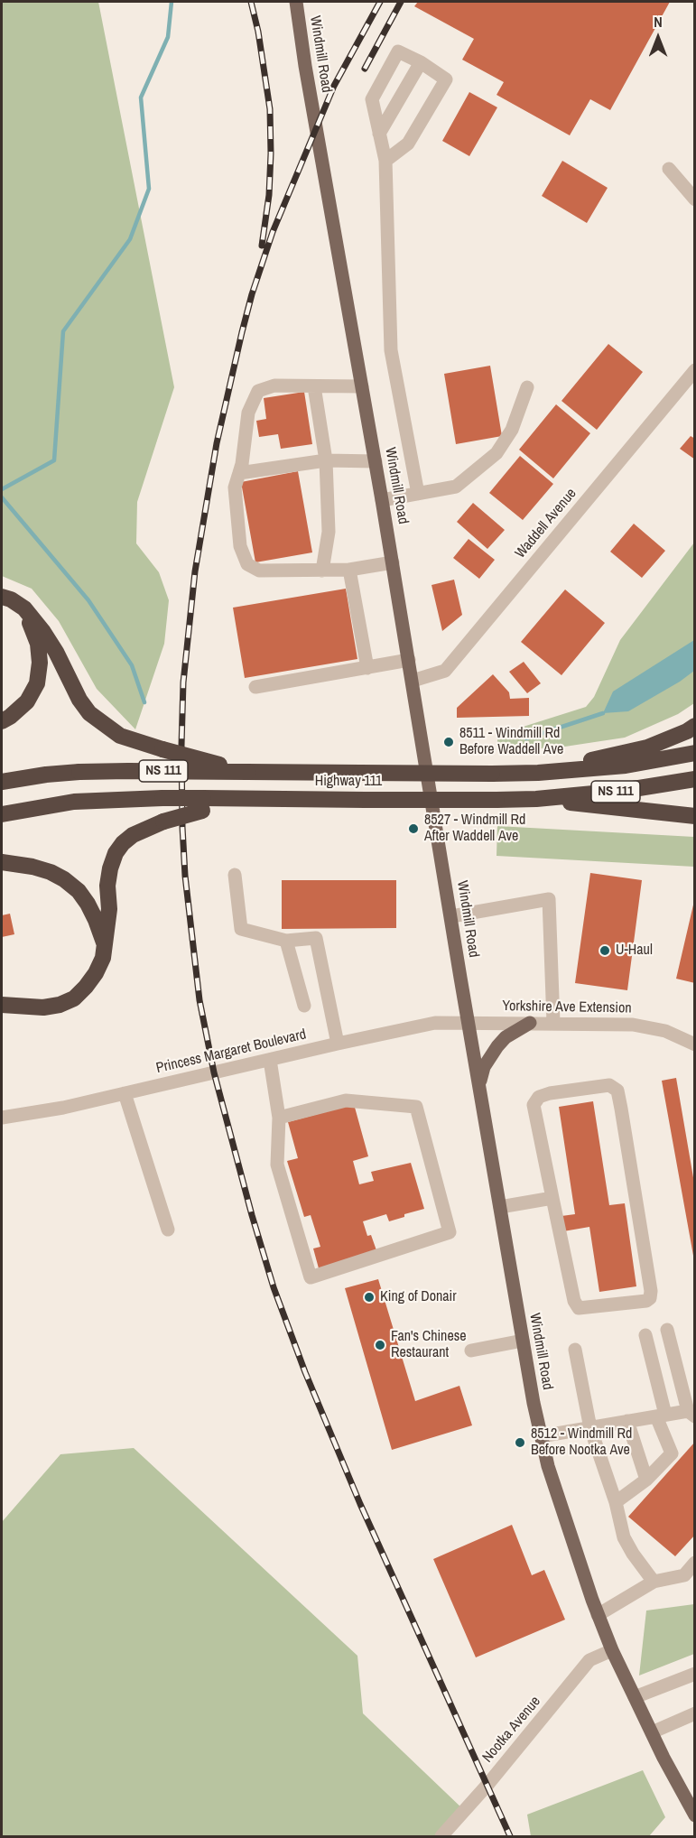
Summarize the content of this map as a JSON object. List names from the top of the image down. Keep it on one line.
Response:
{"streets":{"highway":["NS 111","Highway 111"],"main road":["Windmill Road"],"street":["Waddell Avenue","Yorkshire Ave Extension","Princess Margaret Boulevard","Nootka Avenue"]},"crossings":[["Windmill Road","Waddell Avenue"],["Windmill Road","Yorkshire Ave Extension"],["Windmill Road","Princess Margaret Boulevard"],["Windmill Road","Nootka Avenue"],["Yorkshire Ave Extension","Princess Margaret Boulevard"]],"places":["8511 - Windmill Rd Before Waddell Ave","8527 - Windmill Rd After Waddell Ave","U-Haul","King of Donair","Fan's Chinese Restaurant","8512 - Windmill Rd Before Nootka Ave"],"north":"top"}
